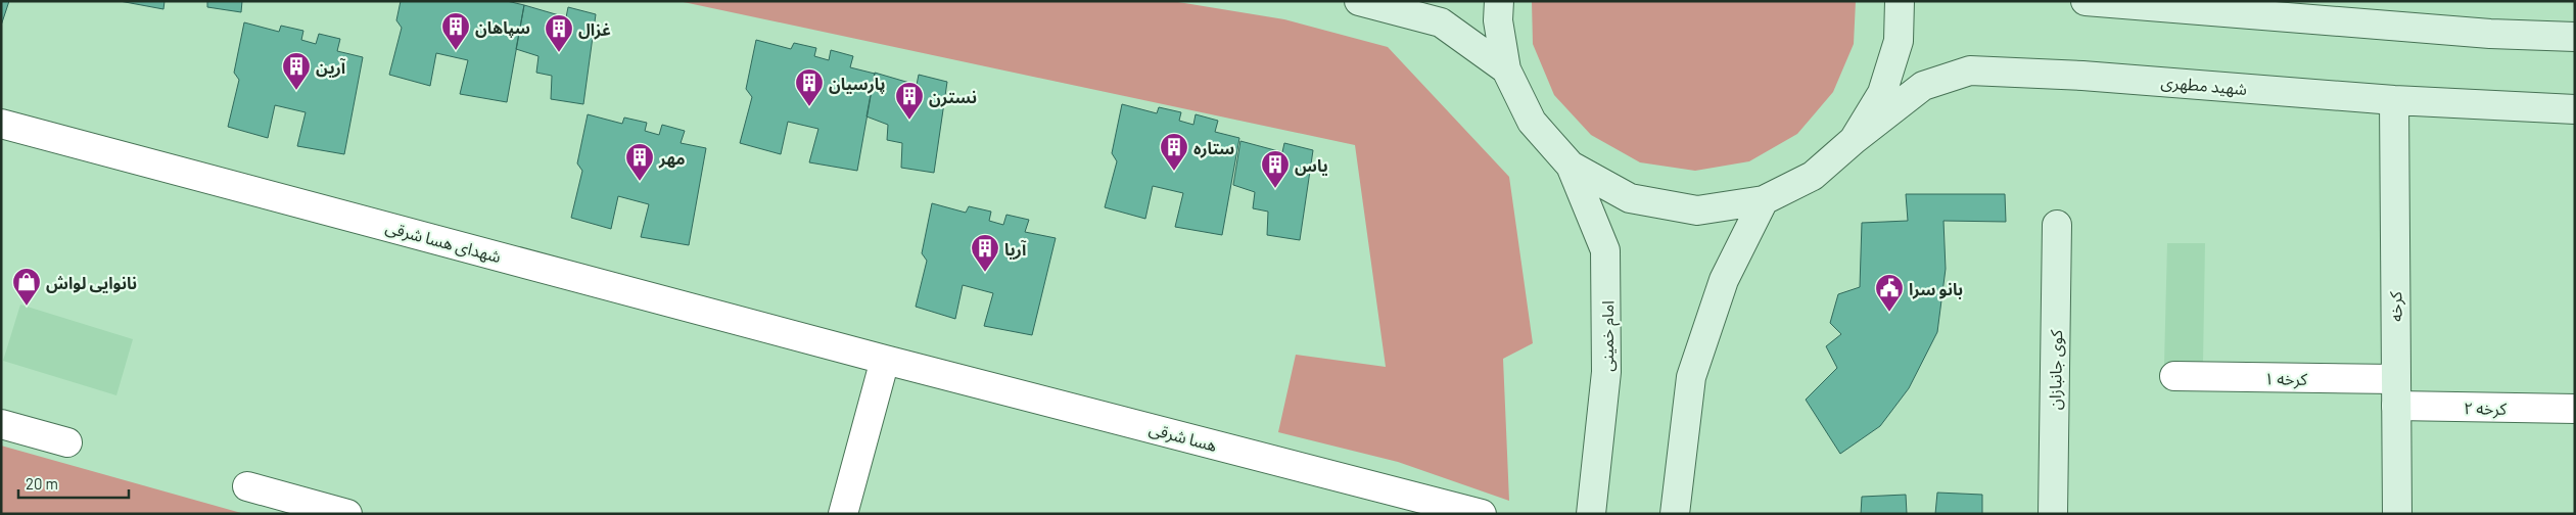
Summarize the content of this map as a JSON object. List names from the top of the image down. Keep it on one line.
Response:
{"streets":{"main road":["شهید مطهری","کرخه","امام خمینی","کوی جانبازان"],"street":["شهدای هسا شرقی","کرخه ۱","کرخه ۲","هسا شرقی"]},"crossings":[["شهید مطهری","کرخه"],["شهدای هسا شرقی","هسا شرقی"],["کرخه","کرخه ۱"],["کرخه","کرخه ۲"],["کرخه ۱","کرخه ۲"]],"places":{"building":["سپاهان","غزال","آرین","پارسیان","نسترن","ستاره","مهر","یاس","آریا"],"shop":["نانوایی لواش"],"public building":["بانو سرا"]},"scale_bar":"20 m"}
